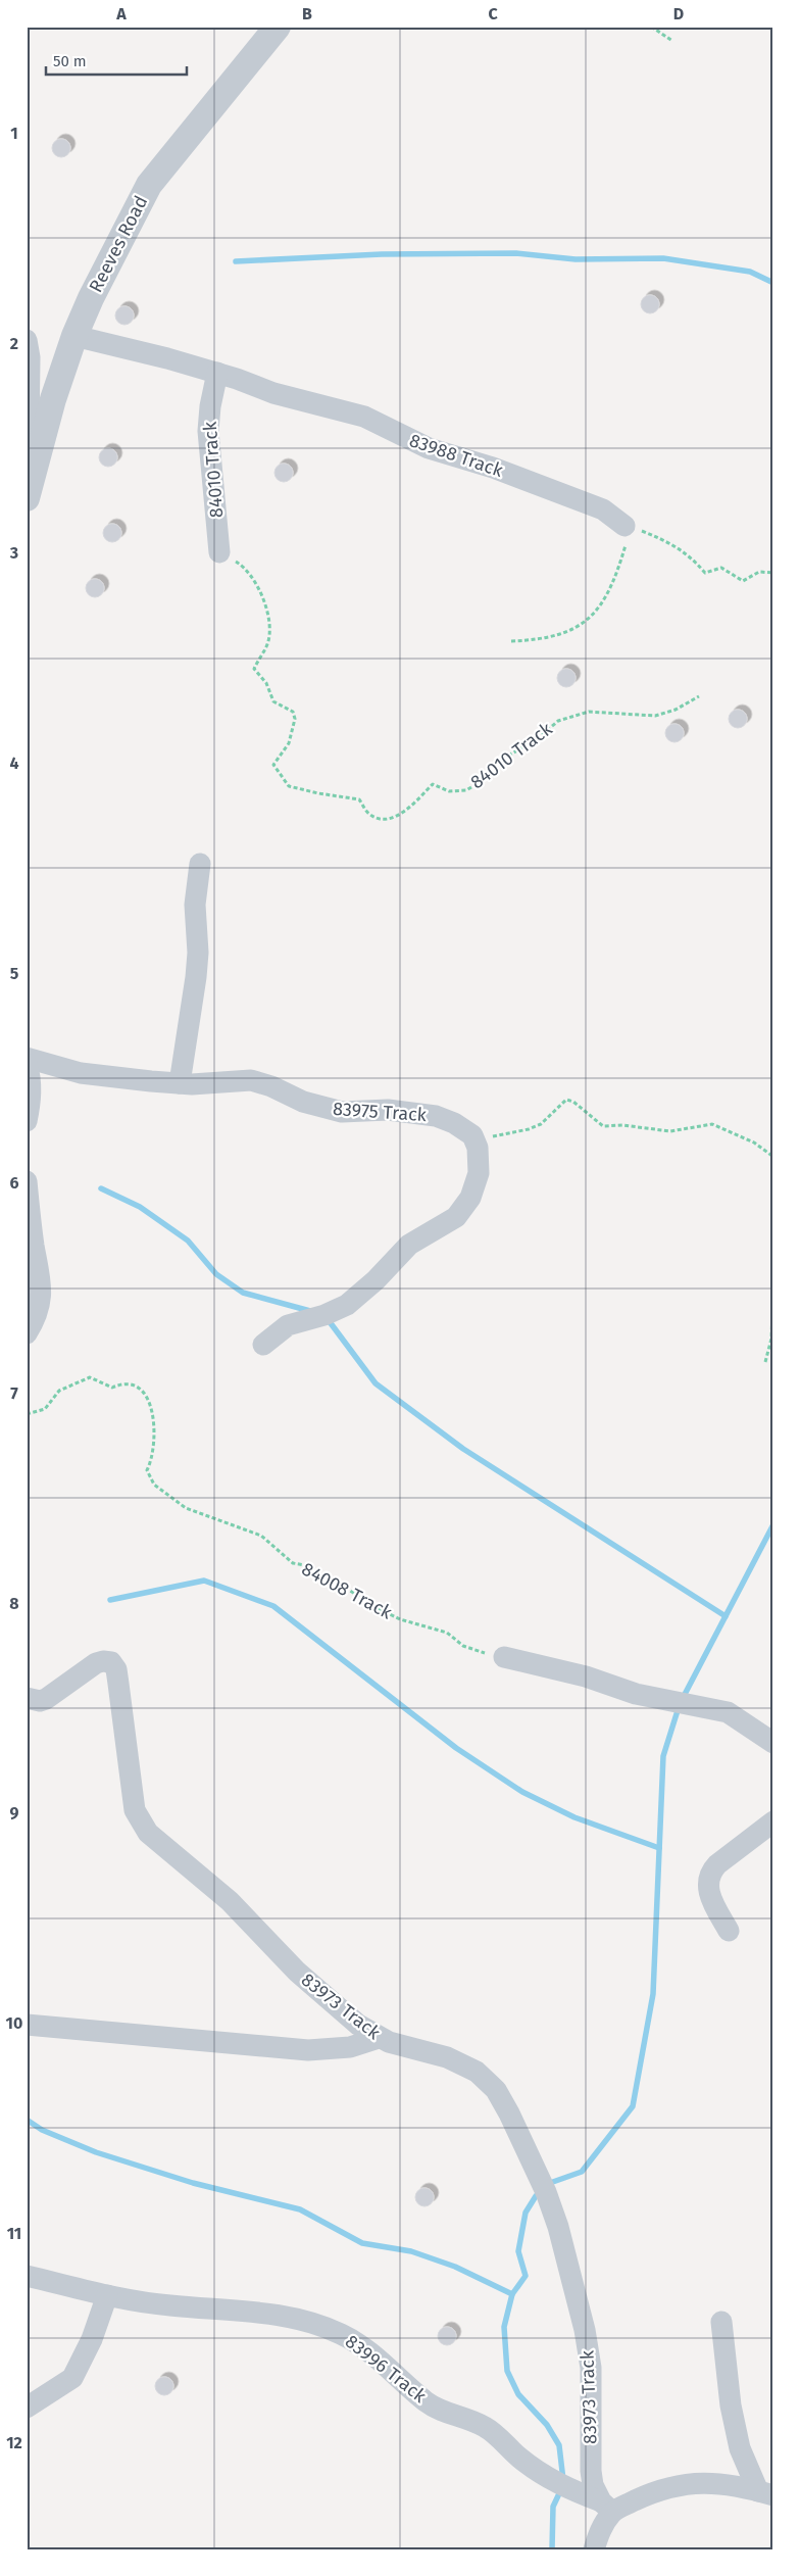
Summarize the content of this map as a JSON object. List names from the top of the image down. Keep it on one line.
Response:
{"streets":{"street":["Reeves Road","83988 Track","84010 Track","83975 Track","83973 Track","83996 Track"],"path":["84008 Track"]},"crossings":[["Reeves Road","83988 Track"],["83988 Track","84010 Track"],["83973 Track","83996 Track"]],"scale_bar":"50 m","grid":{"columns":["A","B","C","D"],"rows":["1","2","3","4","5","6","7","8","9","10","11","12"]}}
